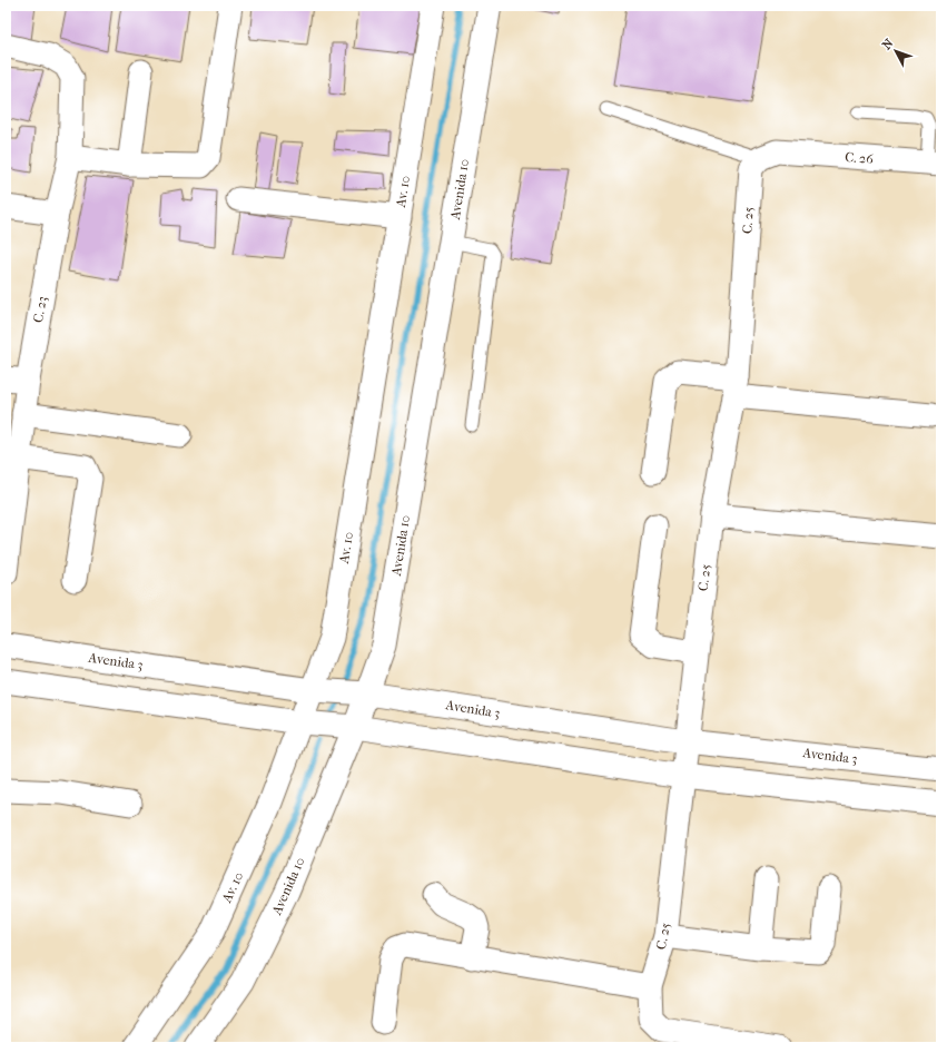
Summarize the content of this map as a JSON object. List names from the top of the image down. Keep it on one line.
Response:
{"streets":{"street":["C. 26","Avenida 10","Av. 10","C. 25","C. 23","Avenida 3"]},"crossings":[["C. 26","C. 25"],["Avenida 10","Avenida 3"],["Av. 10","Avenida 3"],["C. 25","Avenida 3"]],"north":"top left"}
